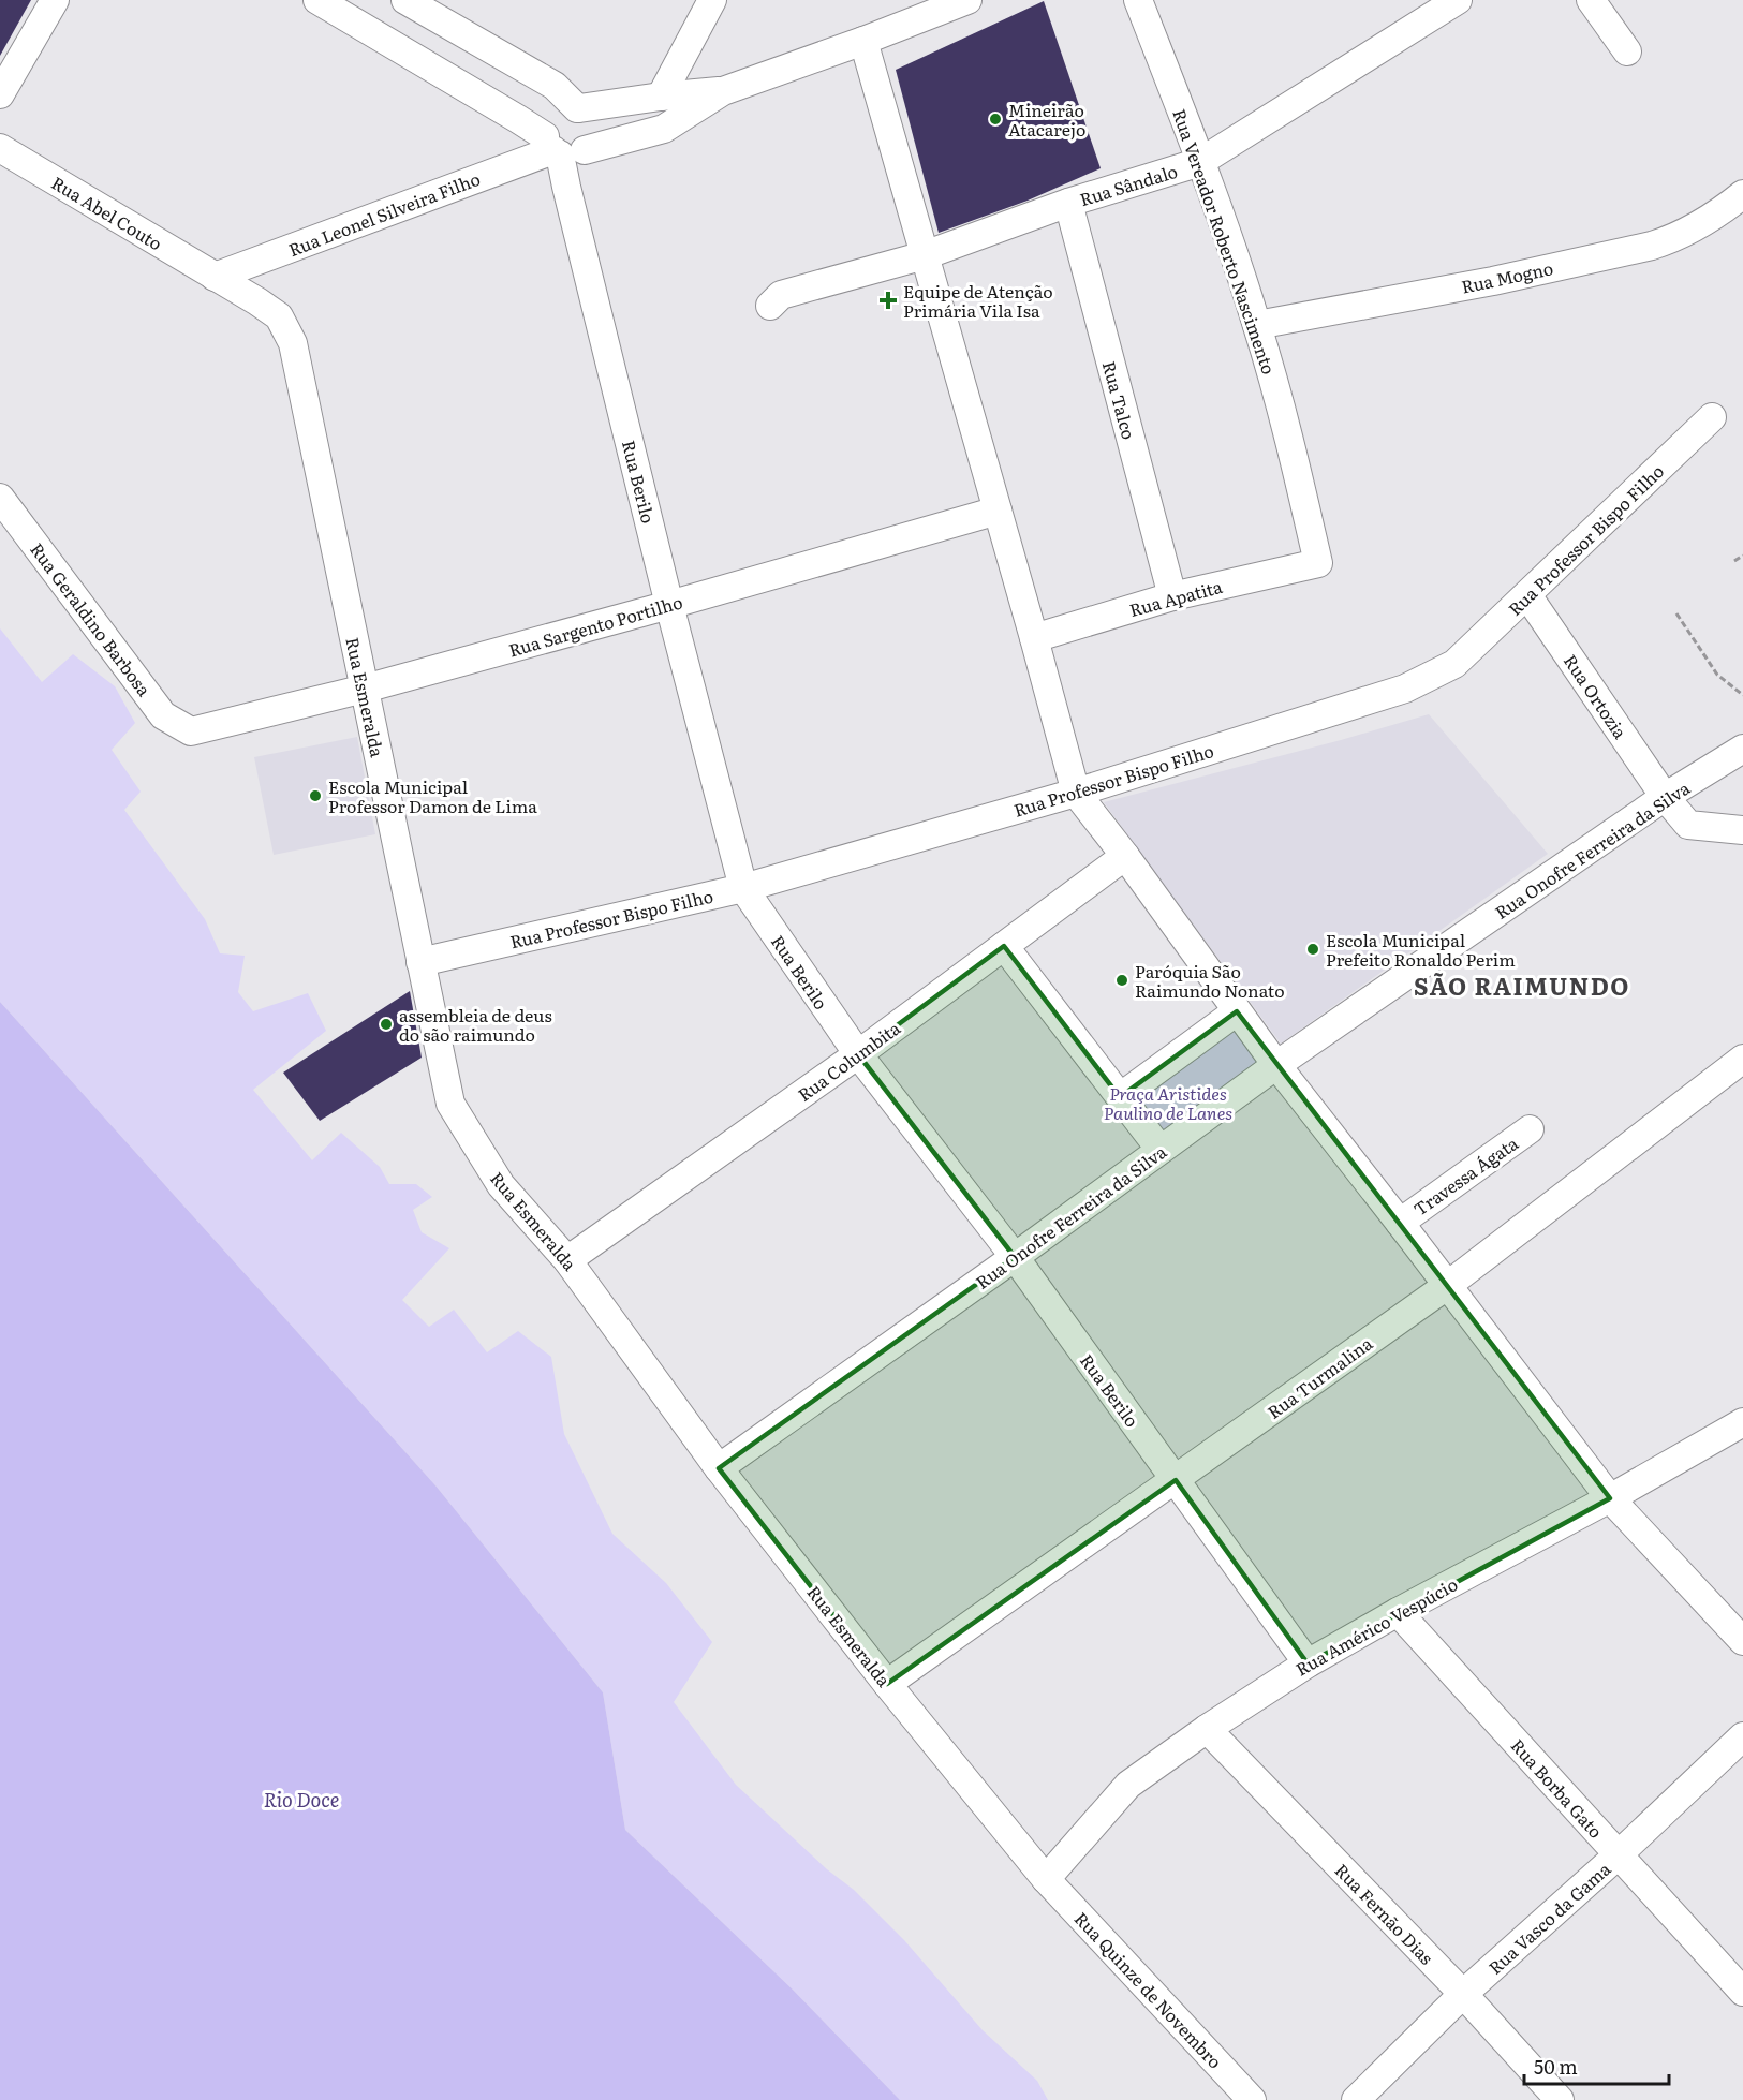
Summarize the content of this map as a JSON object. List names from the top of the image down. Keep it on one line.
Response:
{"streets":{"street":["Rua Sândalo","Rua Abel Couto","Rua Leonel Silveira Filho","Rua Vereador Roberto Nascimento","Rua Mogno","Rua Talco","Rua Berilo","Rua Professor Bispo Filho","Rua Apatita","Rua Geraldino Barbosa","Rua Sargento Portilho","Rua Ortozia","Rua Esmeralda","Rua Onofre Ferreira da Silva","Rua Columbita","Travessa Ágata","Rua Turmalina","Rua Américo Vespúcio","Rua Borba Gato","Rua Fernão Dias","Rua Vasco da Gama","Rua Quinze de Novembro"]},"crossings":[["Rua Sândalo","Rua Vereador Roberto Nascimento"],["Rua Sândalo","Rua Talco"],["Rua Abel Couto","Rua Leonel Silveira Filho"],["Rua Abel Couto","Rua Esmeralda"],["Rua Leonel Silveira Filho","Rua Berilo"],["Rua Leonel Silveira Filho","Rua Esmeralda"],["Rua Vereador Roberto Nascimento","Rua Mogno"],["Rua Vereador Roberto Nascimento","Rua Apatita"],["Rua Talco","Rua Apatita"],["Rua Berilo","Rua Professor Bispo Filho"],["Rua Berilo","Rua Sargento Portilho"],["Rua Berilo","Rua Onofre Ferreira da Silva"],["Rua Berilo","Rua Columbita"],["Rua Berilo","Rua Turmalina"],["Rua Berilo","Rua Américo Vespúcio"],["Rua Professor Bispo Filho","Rua Ortozia"],["Rua Professor Bispo Filho","Rua Esmeralda"],["Rua Geraldino Barbosa","Rua Sargento Portilho"],["Rua Sargento Portilho","Rua Esmeralda"],["Rua Ortozia","Rua Onofre Ferreira da Silva"],["Rua Esmeralda","Rua Onofre Ferreira da Silva"],["Rua Esmeralda","Rua Columbita"],["Rua Esmeralda","Rua Turmalina"],["Rua Esmeralda","Rua Américo Vespúcio"],["Rua Esmeralda","Rua Quinze de Novembro"],["Rua Américo Vespúcio","Rua Borba Gato"],["Rua Américo Vespúcio","Rua Fernão Dias"],["Rua Américo Vespúcio","Rua Quinze de Novembro"],["Rua Borba Gato","Rua Vasco da Gama"],["Rua Fernão Dias","Rua Vasco da Gama"]],"districts":["SÃO RAIMUNDO"],"water":["Rio Doce"],"parks":["Praça Aristides Paulino de Lanes"],"places":{"other":["Mineirão Atacarejo","Escola Municipal Professor Damon de Lima","Escola Municipal Prefeito Ronaldo Perim","Paróquia São Raimundo Nonato","assembleia de deus do são raimundo"],"health":["Equipe de Atenção Primária Vila Isa"]},"scale_bar":"50 m"}
